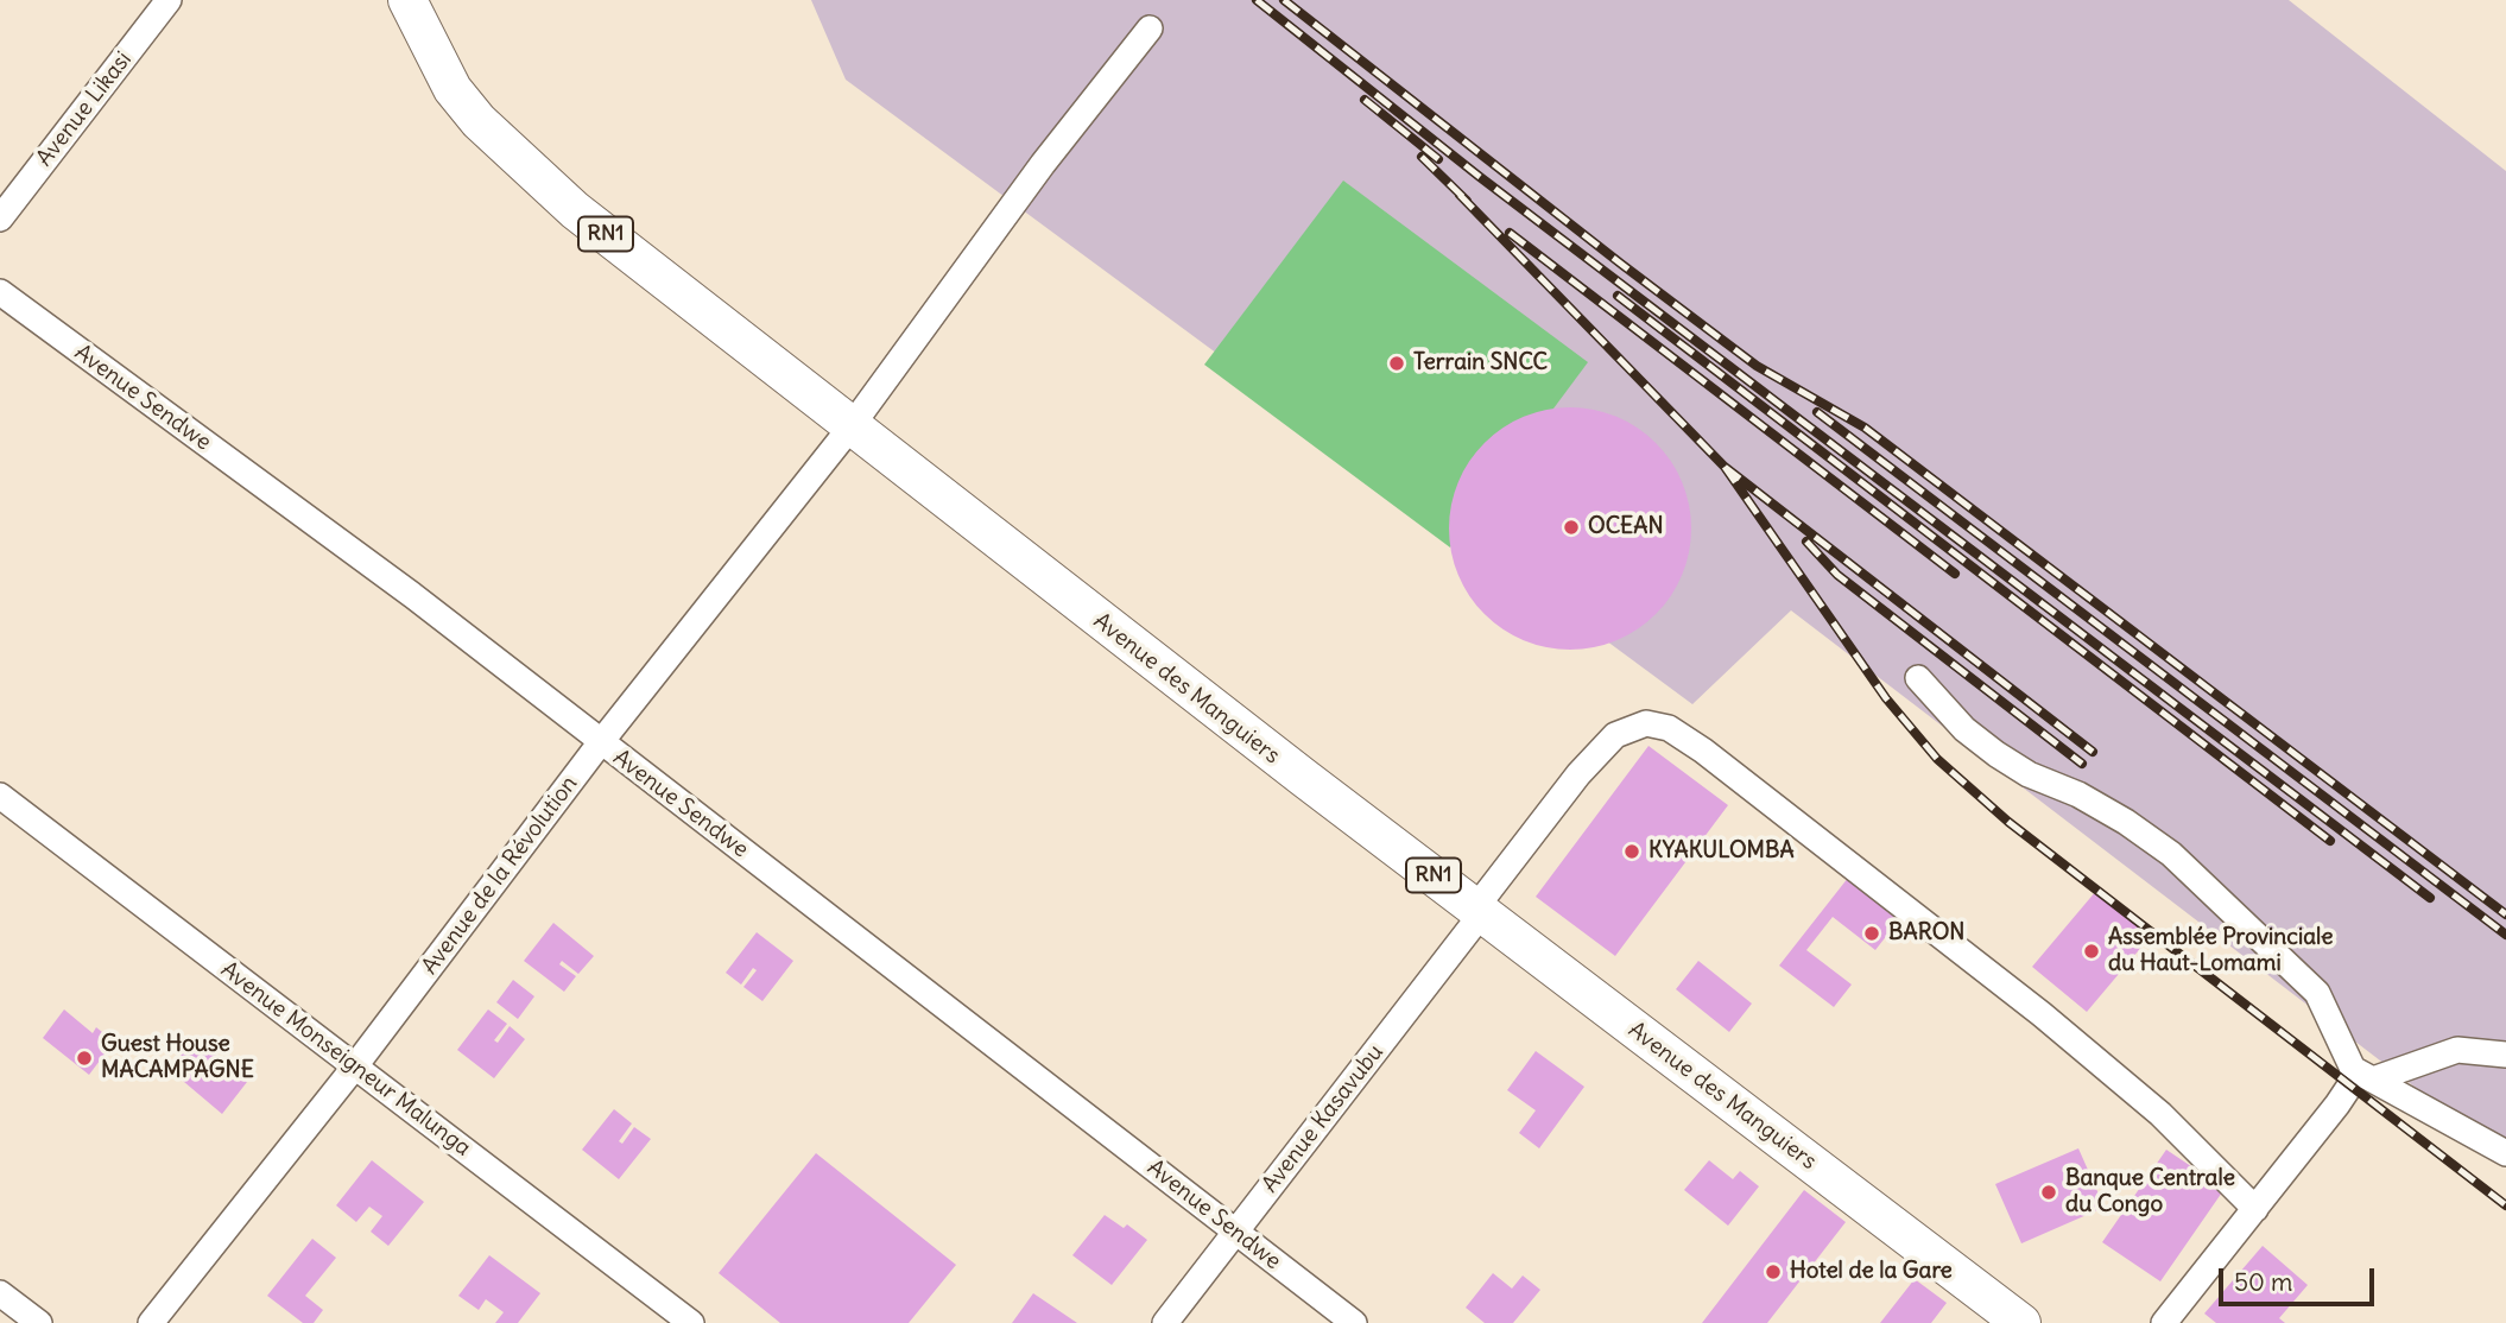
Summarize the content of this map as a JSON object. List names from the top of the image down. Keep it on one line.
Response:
{"streets":{"highway":["RN1","Avenue des Manguiers"],"street":["Avenue Likasi","Avenue Sendwe","Avenue de la Révolution","Avenue Monseigneur Malunga","Avenue Kasavubu"]},"crossings":[["Avenue Sendwe","Avenue de la Révolution"],["Avenue Sendwe","Avenue Kasavubu"],["Avenue des Manguiers","Avenue de la Révolution"],["Avenue des Manguiers","Avenue Kasavubu"],["Avenue de la Révolution","Avenue Monseigneur Malunga"]],"places":["Terrain SNCC","OCEAN","KYAKULOMBA","BARON","Assemblée Provinciale du Haut-Lomami","Guest House MACAMPAGNE","Banque Centrale du Congo","Hotel de la Gare"],"scale_bar":"50 m"}
